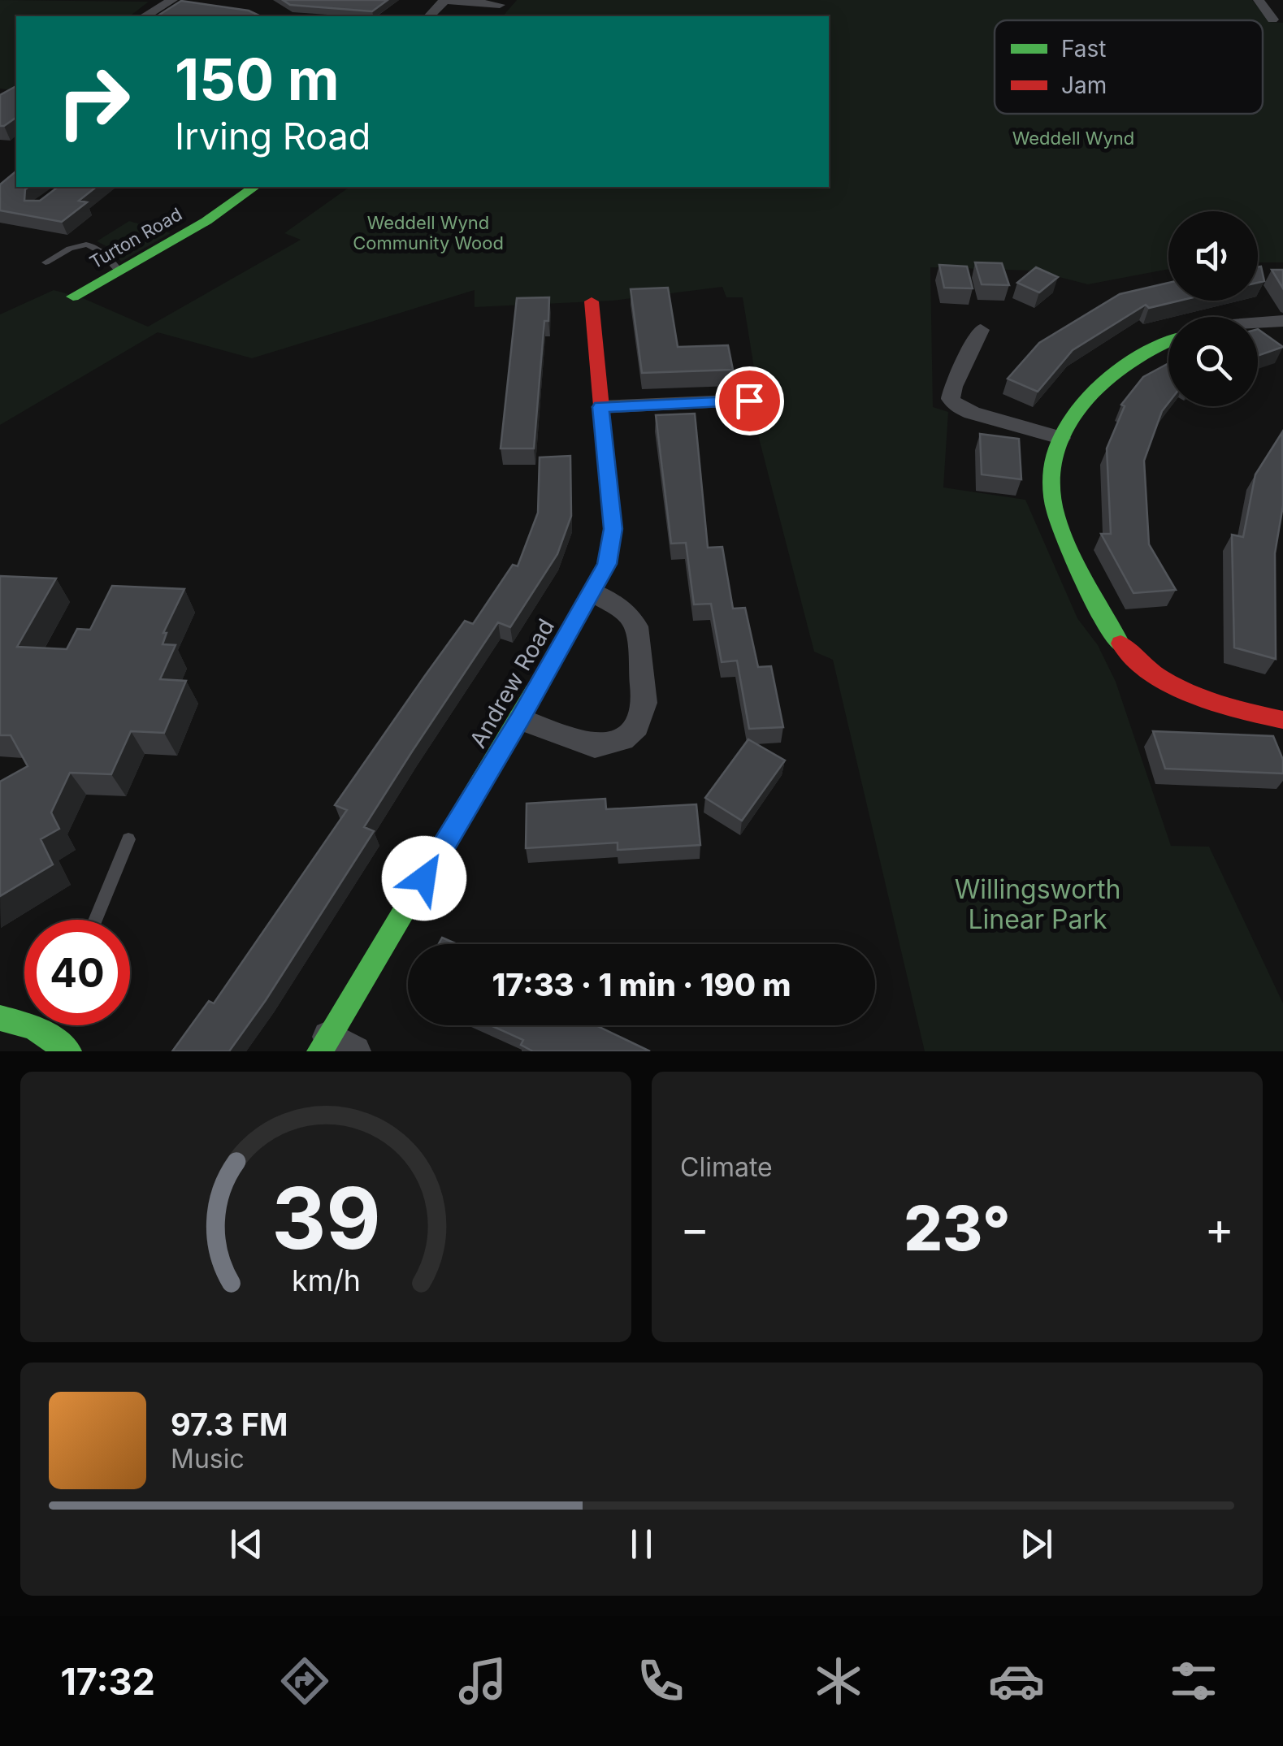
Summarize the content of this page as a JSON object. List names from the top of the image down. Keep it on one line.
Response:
{"streets":{"street":["Turton Road","Andrew Road"]},"parks":["Weddell Wynd","Weddell Wynd Community Wood","Willingsworth Linear Park"],"legend":["Fast","Jam"],"page":{"turn":["150 m","Irving Road"],"limit":"40","trip":"17:33 · 1 min · 190 m","tile":"Climate","heat":["−","23°","+"],"song":["97.3 FM","Music"],"tabs":"17:32","gauge":["39","km/h"]}}
